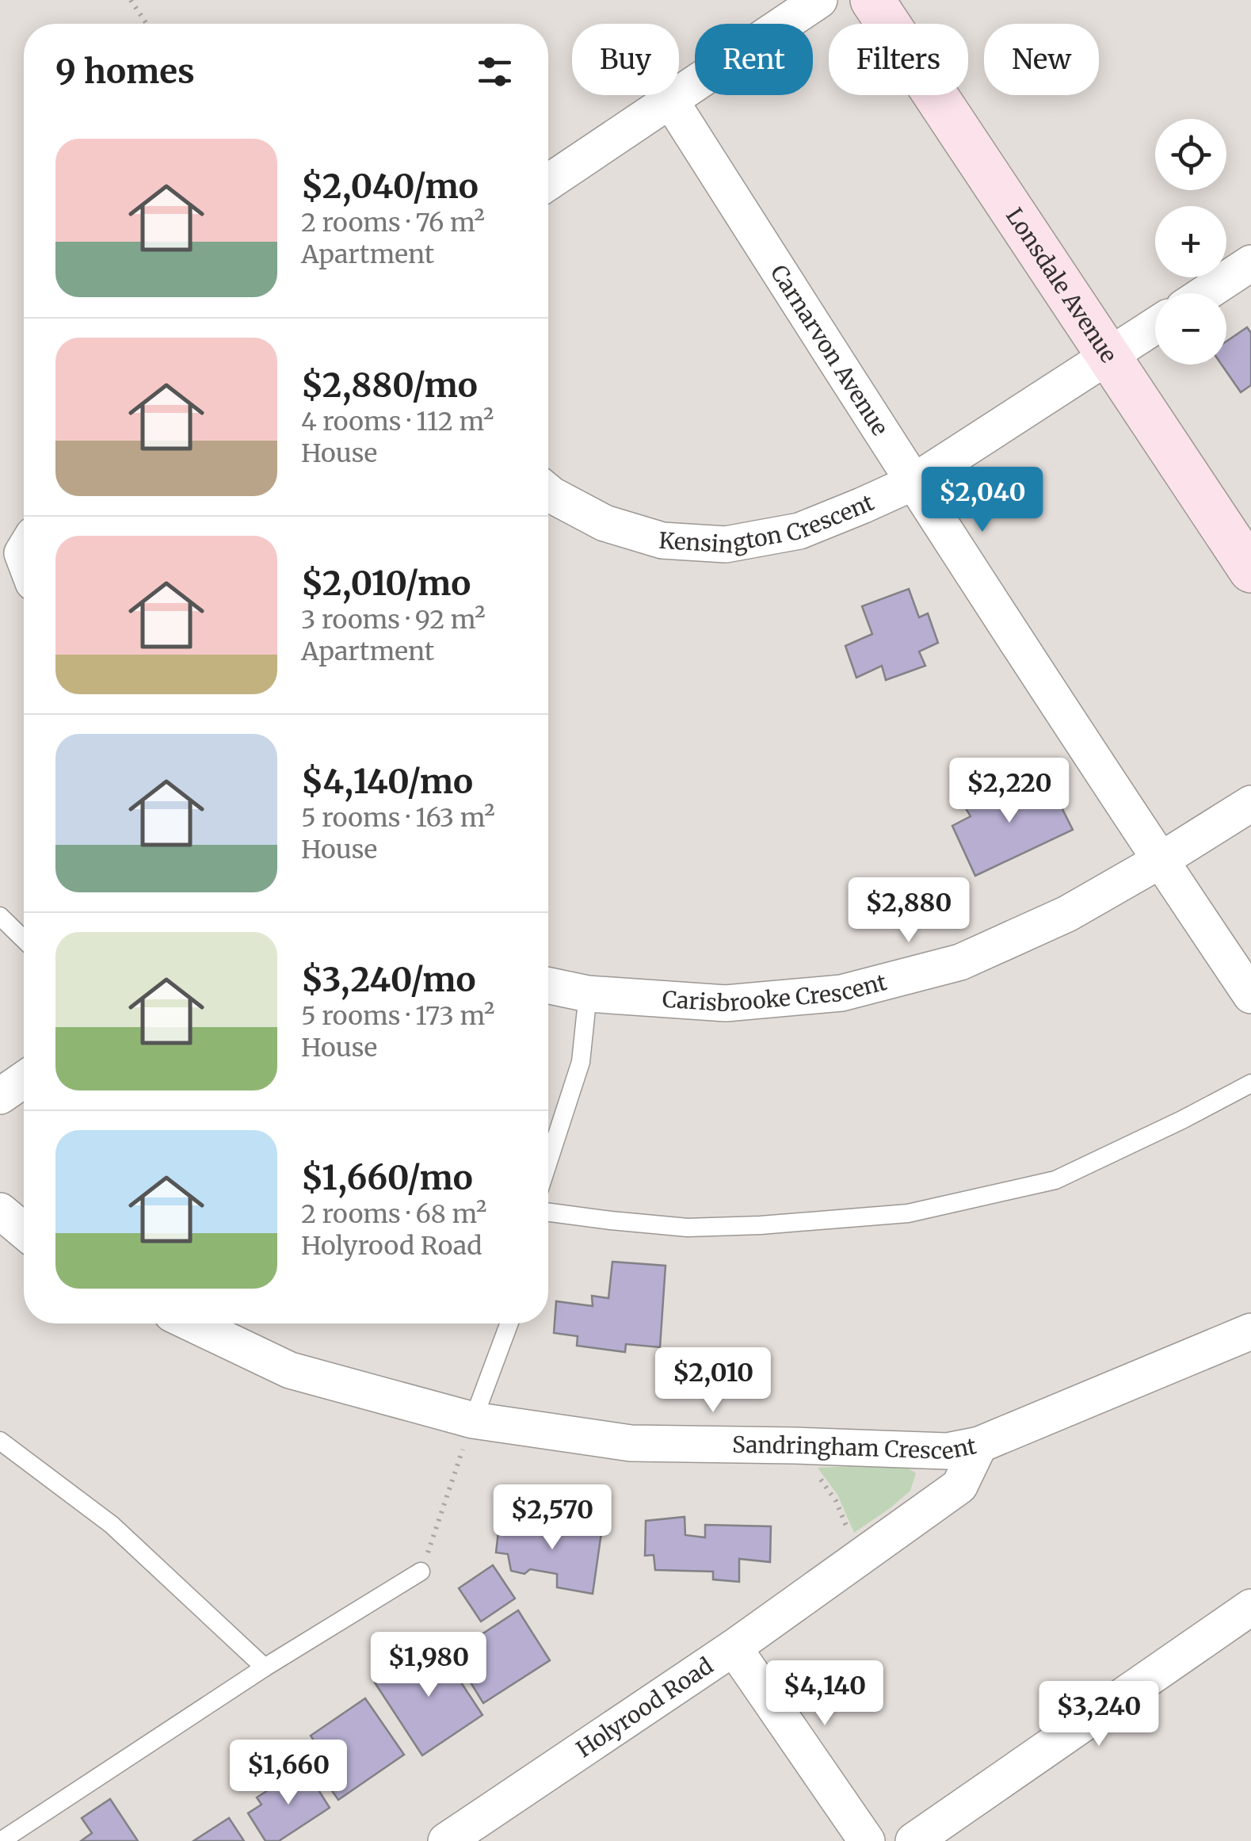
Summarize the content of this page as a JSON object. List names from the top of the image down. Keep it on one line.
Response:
{"streets":{"street":["Lonsdale Avenue","Carnarvon Avenue","Kensington Crescent","Carisbrooke Crescent","Sandringham Crescent","Holyrood Road"]},"crossings":[["Lonsdale Avenue","Kensington Crescent"],["Carnarvon Avenue","Kensington Crescent"],["Carnarvon Avenue","Carisbrooke Crescent"],["Sandringham Crescent","Holyrood Road"]],"page":{"chip":["Buy","Rent","Filters","New"],"heading":"9 homes","map_buttons":["+","−"],"list":[{"name":"$2,040/mo","note":"2 rooms · 76 m² · Apartment"},{"name":"$2,880/mo","note":"4 rooms · 112 m² · House"},{"name":"$2,010/mo","note":"3 rooms · 92 m² · Apartment"},{"name":"$4,140/mo","note":"5 rooms · 163 m² · House"},{"name":"$3,240/mo","note":"5 rooms · 173 m² · House"},{"name":"$1,660/mo","note":"2 rooms · 68 m² · Holyrood Road"}],"price":["$2,040","$2,220","$2,880","$2,010","$2,570","$1,980","$4,140","$3,240","$1,660"]}}
